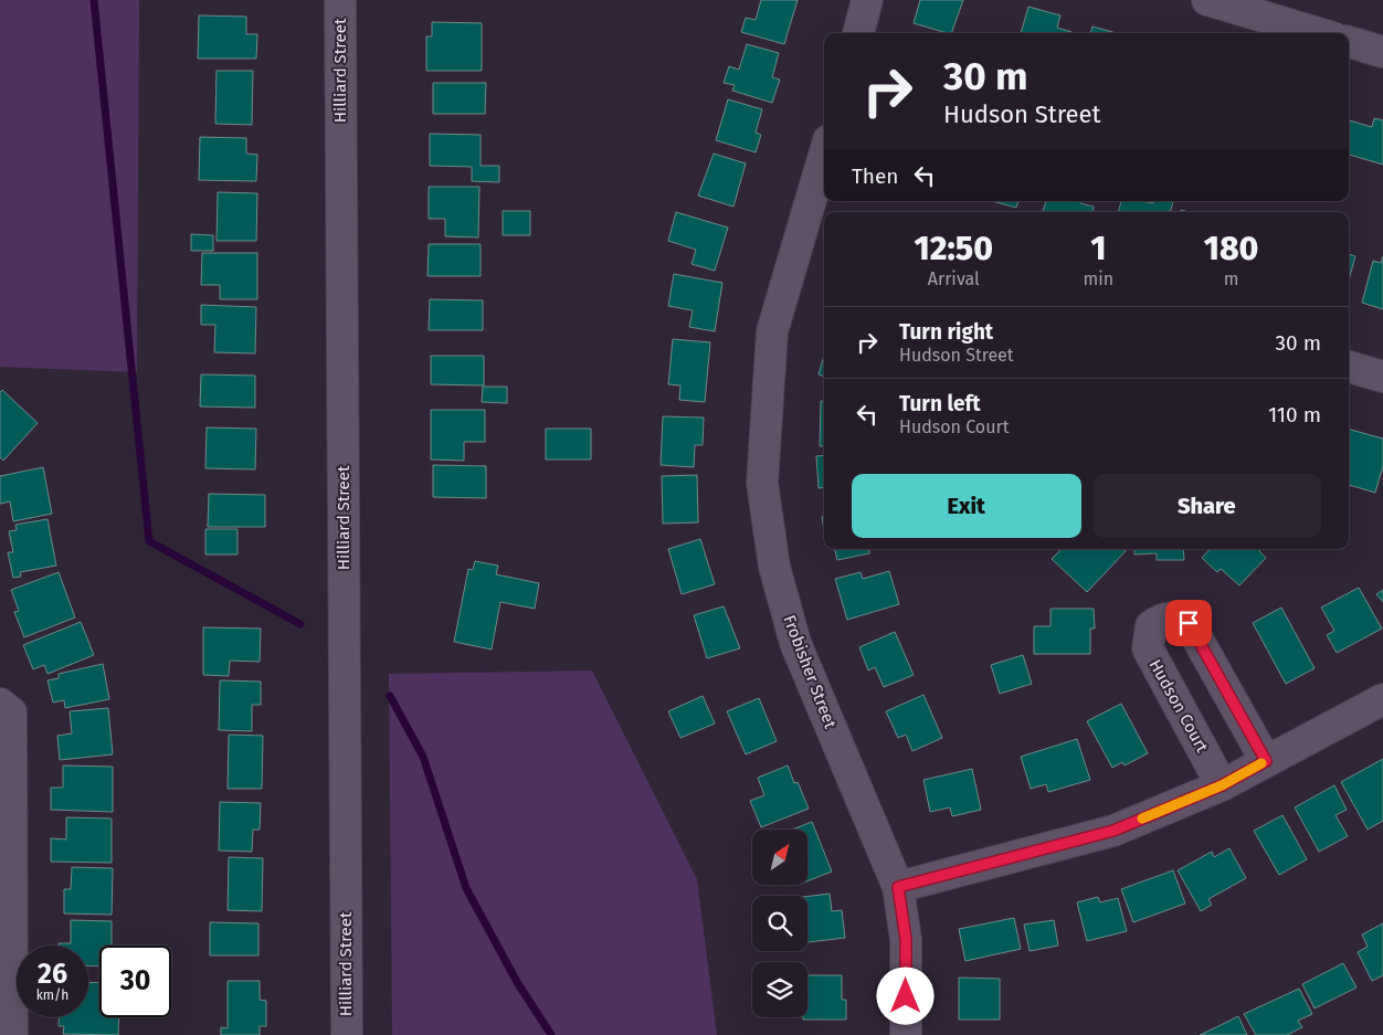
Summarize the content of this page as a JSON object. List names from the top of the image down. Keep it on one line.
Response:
{"streets":{"street":["Hilliard Street","Frobisher Street","Hudson Court"]},"north":"top right","page":{"turn":["30 m","Hudson Street"],"then":"Then","eta":["12:50","Arrival","1","min","180","m"],"list":[{"name":"Turn right","note":"Hudson Street","value":"30 m"},{"name":"Turn left","note":"Hudson Court","value":"110 m"}],"buttons":["Exit","Share"],"speed":"26 km/h","limit":"30"}}
